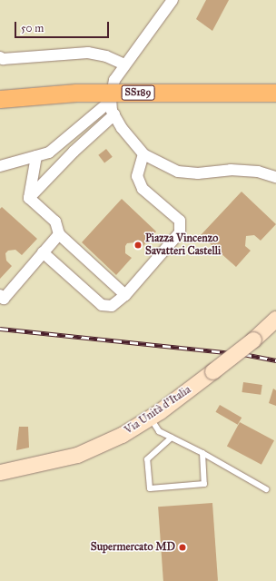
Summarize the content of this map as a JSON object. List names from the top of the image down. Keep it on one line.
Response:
{"streets":{"main road":["SS189"],"street":["Via Unità d'Italia"]},"places":["Piazza Vincenzo Savatteri Castelli","Supermercato MD"],"scale_bar":"50 m"}
